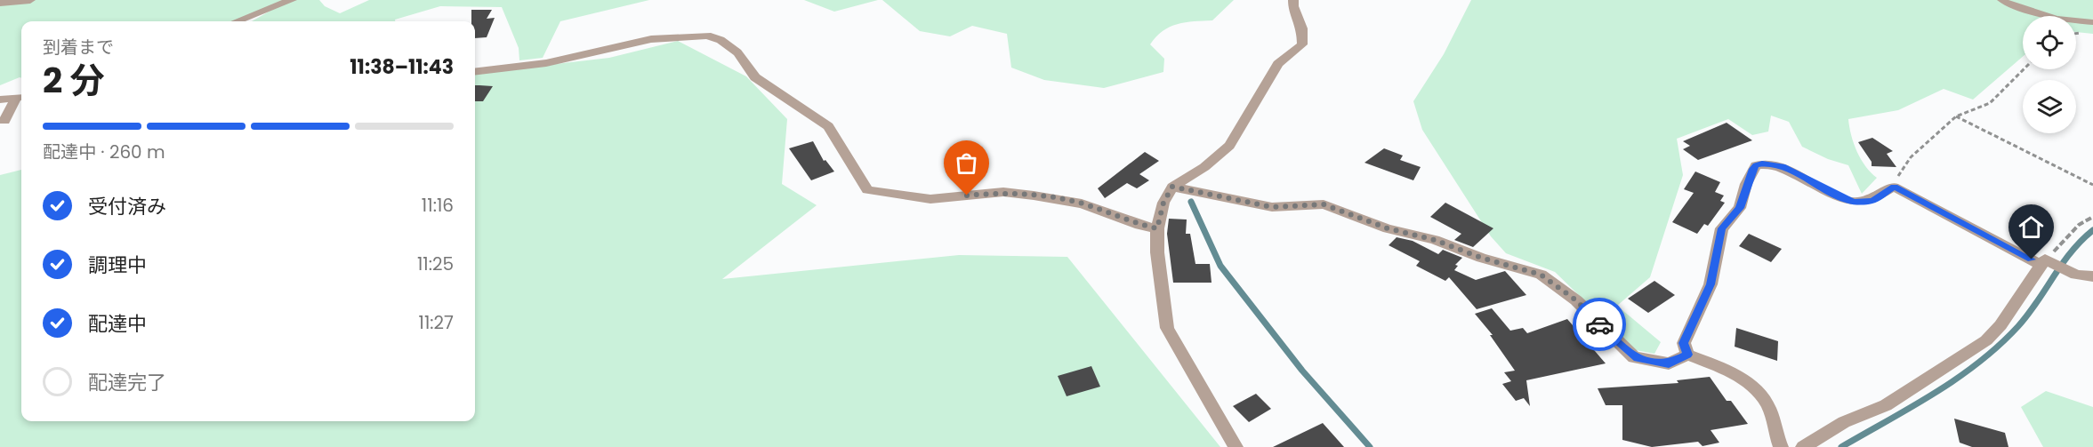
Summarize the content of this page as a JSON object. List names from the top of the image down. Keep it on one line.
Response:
{"page":{"heading":["2 分","到着まで","11:38–11:43"],"bar":"配達中 · 260 m","list":[["受付済み","11:16"],["調理中","11:25"],["配達中","11:27"],"配達完了"]}}
